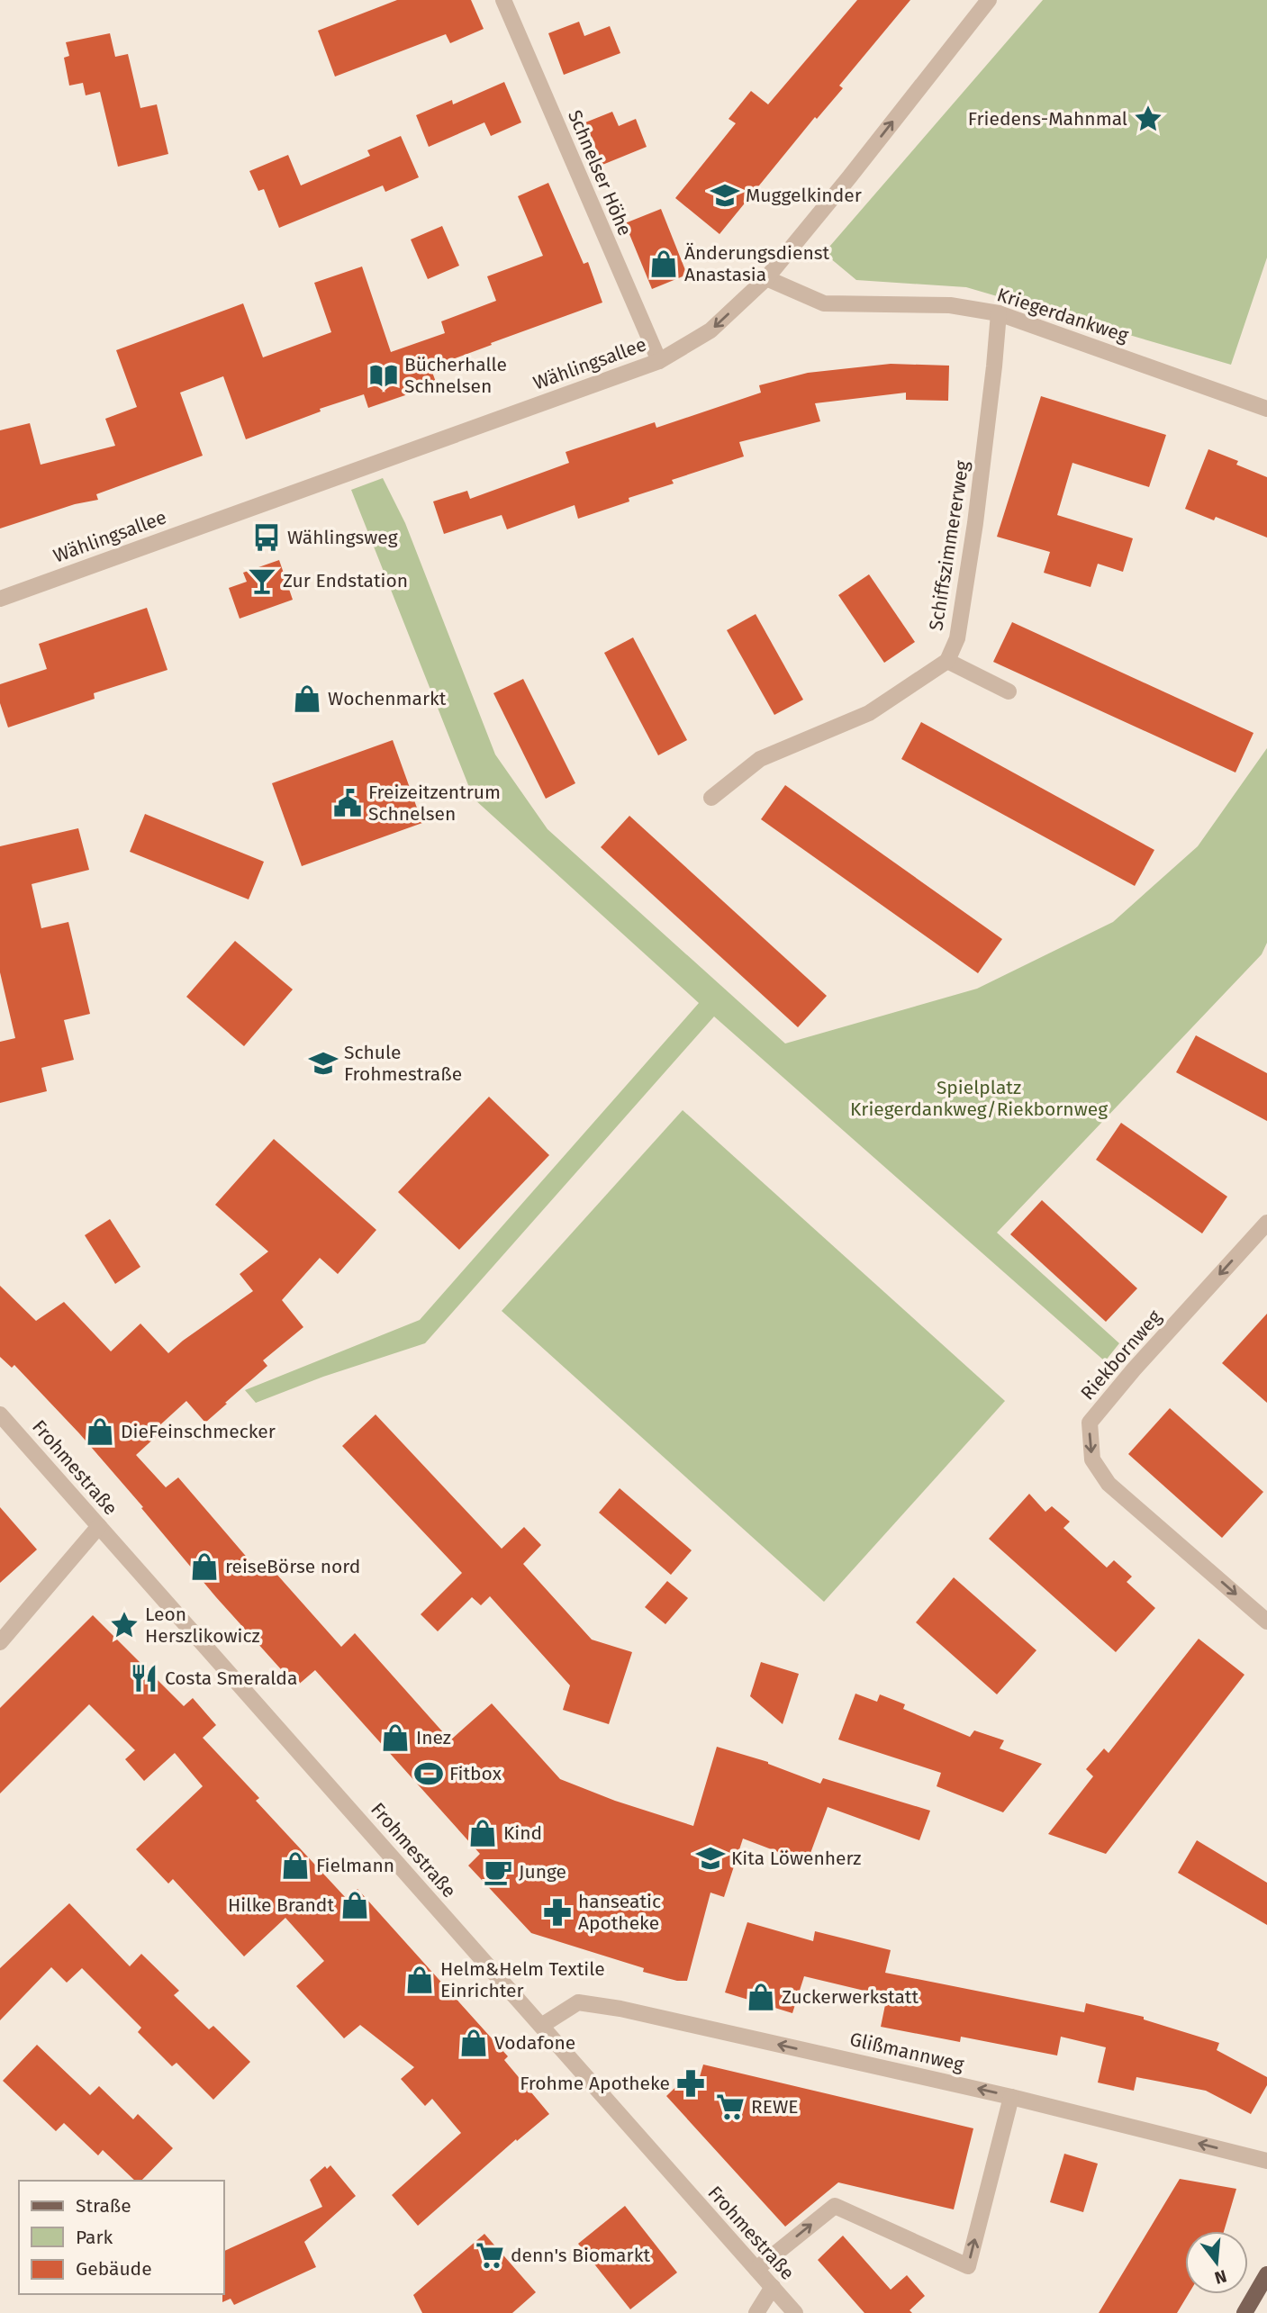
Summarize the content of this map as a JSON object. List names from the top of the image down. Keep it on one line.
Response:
{"streets":{"street":["Schnelser Höhe","Kriegerdankweg","Wählingsallee","Schiffszimmererweg","Riekbornweg","Frohmestraße","Glißmannweg"]},"crossings":[["Schnelser Höhe","Wählingsallee"],["Kriegerdankweg","Wählingsallee"],["Kriegerdankweg","Schiffszimmererweg"],["Frohmestraße","Glißmannweg"]],"one_way":["Glißmannweg"],"parks":["Spielplatz Kriegerdankweg/Riekbornweg"],"places":{"place":["Friedens-Mahnmal","Leon Herszlikowicz"],"school or university":["Muggelkinder","Schule Frohmestraße","Kita Löwenherz"],"shop":["Änderungsdienst Anastasia","Wochenmarkt","DieFeinschmecker","reiseBörse nord","Inez","Kind","Fielmann","Hilke Brandt","Helm&Helm Textile Einrichter","Zuckerwerkstatt","Vodafone"],"library":["Bücherhalle Schnelsen"],"bus stop":["Wählingsweg"],"bar":["Zur Endstation"],"public building":["Freizeitzentrum Schnelsen"],"restaurant":["Costa Smeralda"],"sports":["Fitbox"],"cafe":["Junge"],"pharmacy":["hanseatic Apotheke","Frohme Apotheke"],"supermarket":["REWE","denn's Biomarkt"]},"legend":["Straße","Park","Gebäude"],"north":"bottom"}
